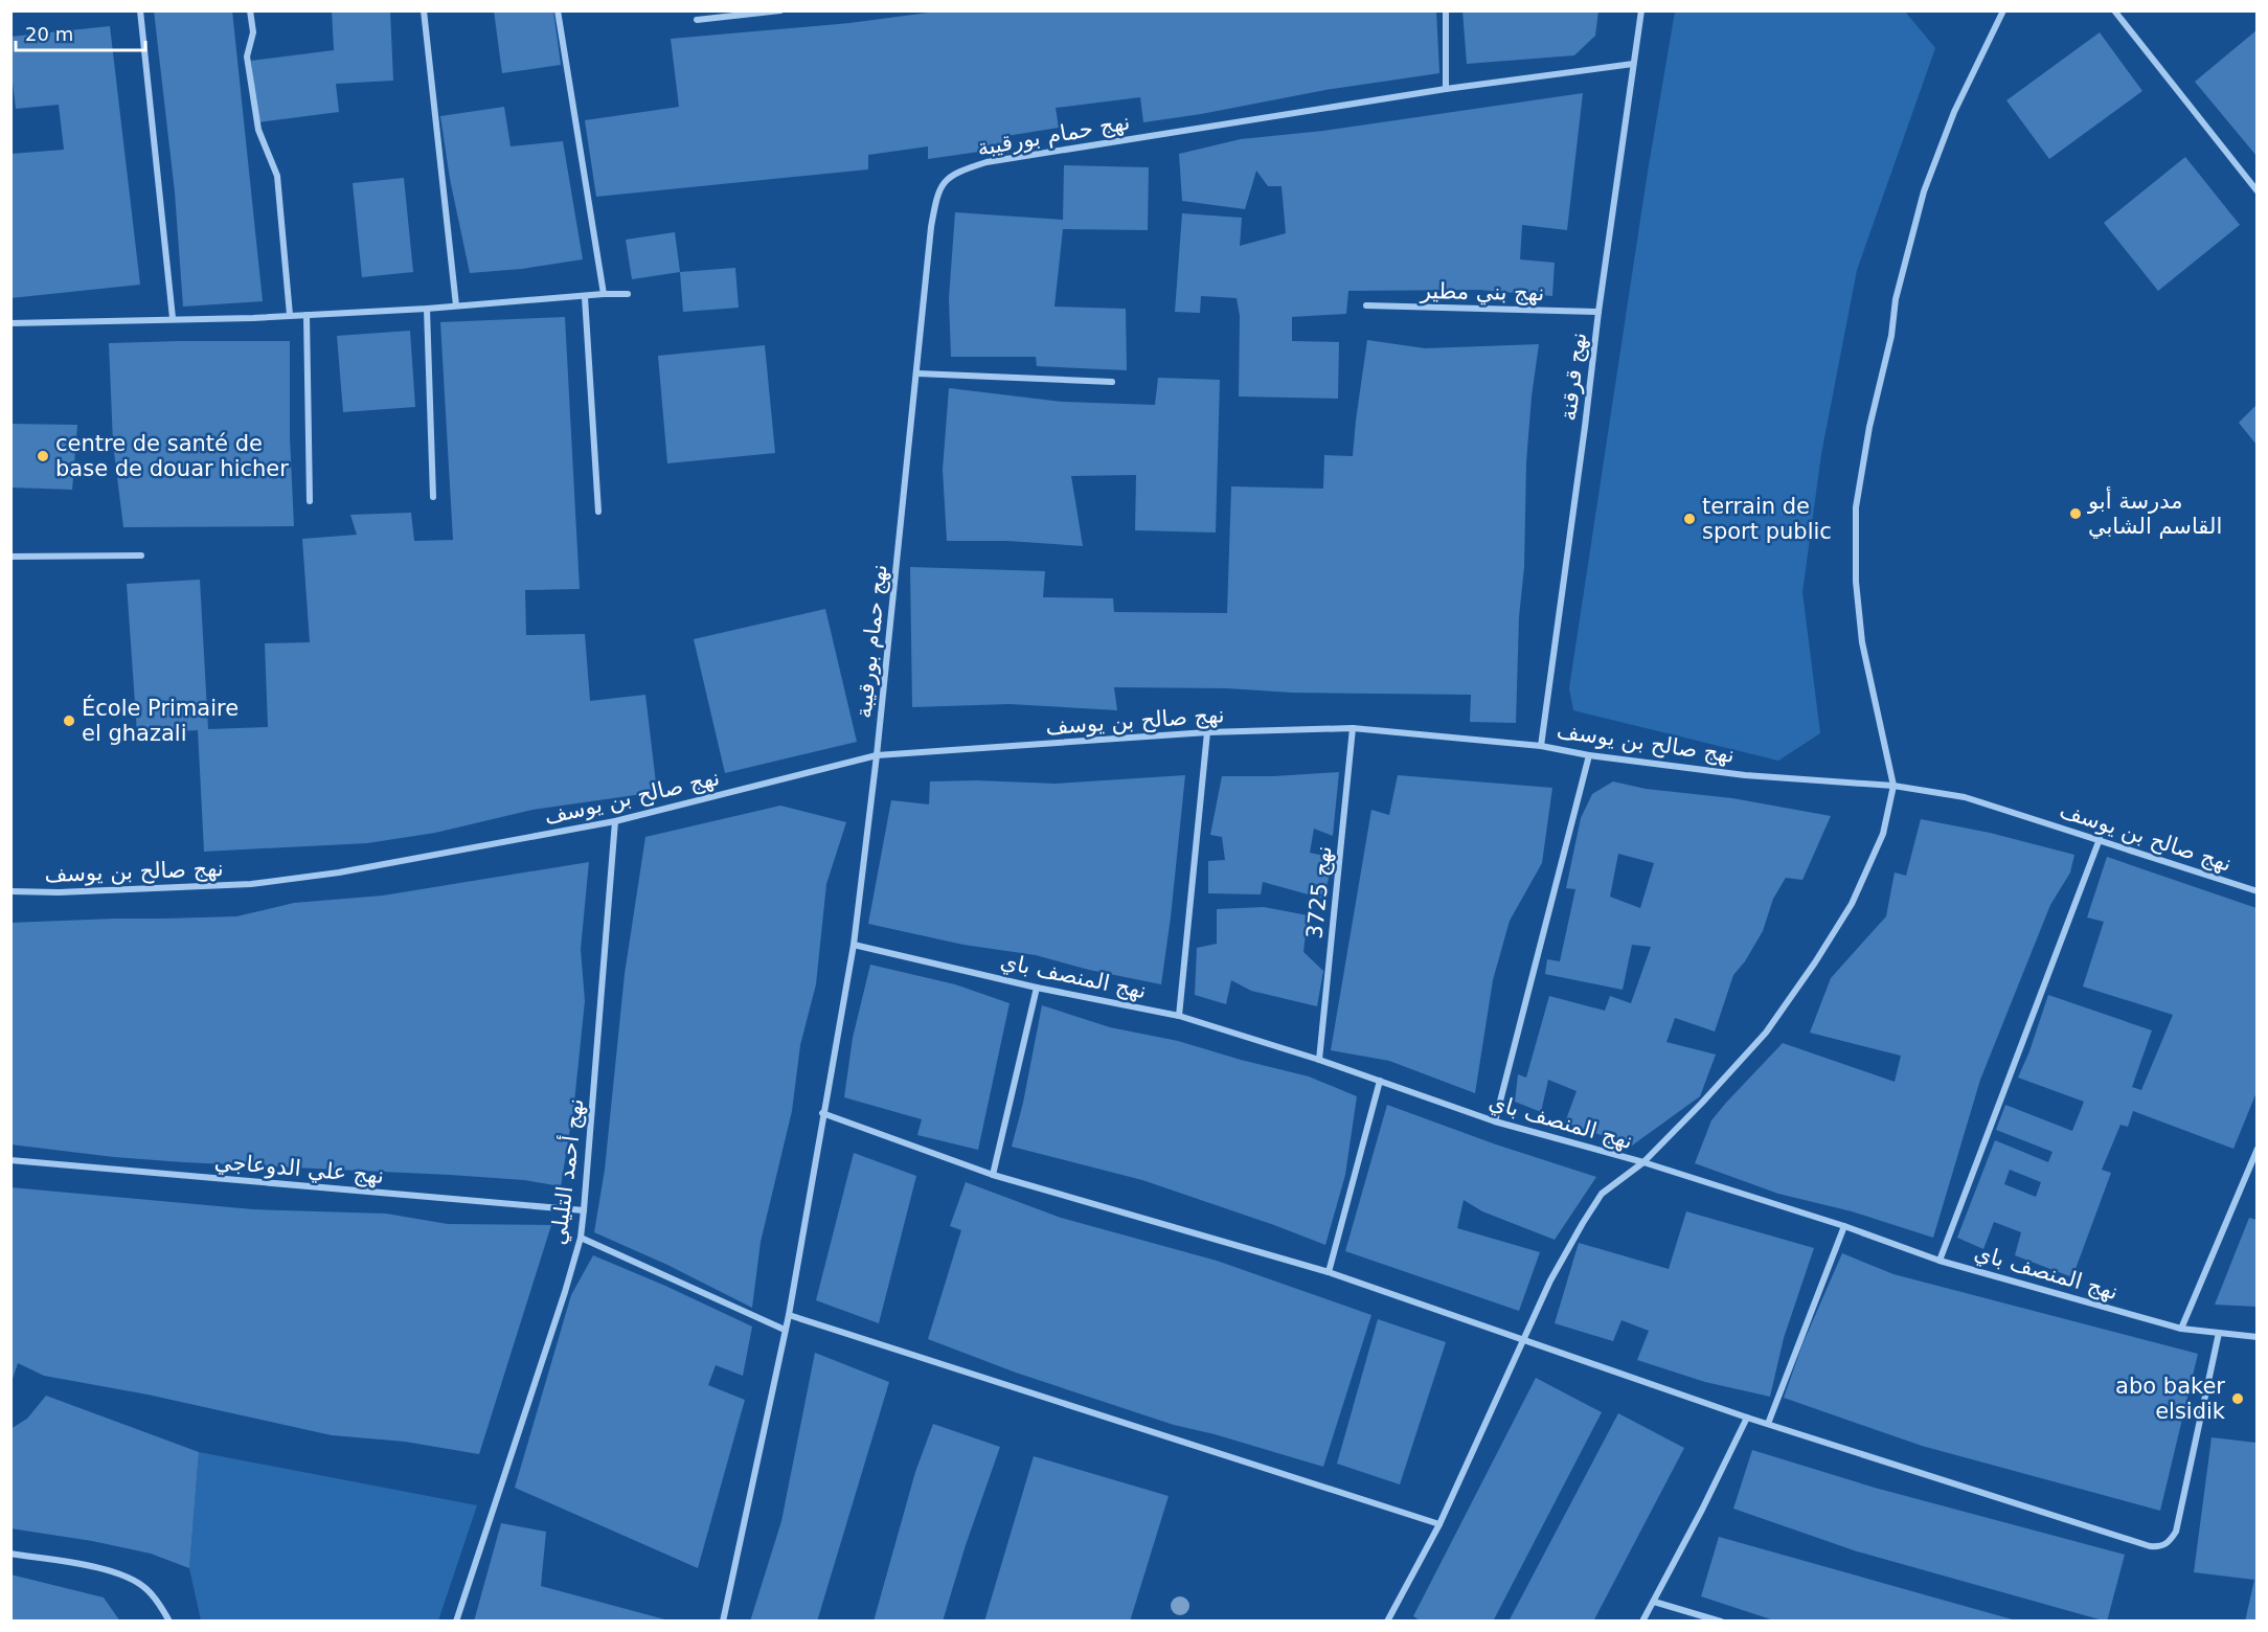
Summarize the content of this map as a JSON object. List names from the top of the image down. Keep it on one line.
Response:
{"streets":{"street":["نهج حمام بورقيبة","نهج بني مطير","نهج قرقنة","نهج صالح بن يوسف","نهج 3725","نهج المنصف باي","نهج علي الدوعاجي","نهج أحمد التليلي"]},"crossings":[["نهج حمام بورقيبة","نهج قرقنة"],["نهج حمام بورقيبة","نهج صالح بن يوسف"],["نهج حمام بورقيبة","نهج المنصف باي"],["نهج بني مطير","نهج قرقنة"],["نهج قرقنة","نهج صالح بن يوسف"],["نهج صالح بن يوسف","نهج 3725"],["نهج صالح بن يوسف","نهج أحمد التليلي"],["نهج 3725","نهج المنصف باي"],["نهج علي الدوعاجي","نهج أحمد التليلي"]],"places":["centre de santé de base de douar hicher","مدرسة أبو القاسم الشابي","terrain de sport public","École Primaire el ghazali","abo baker elsidik"],"scale_bar":"20 m"}
